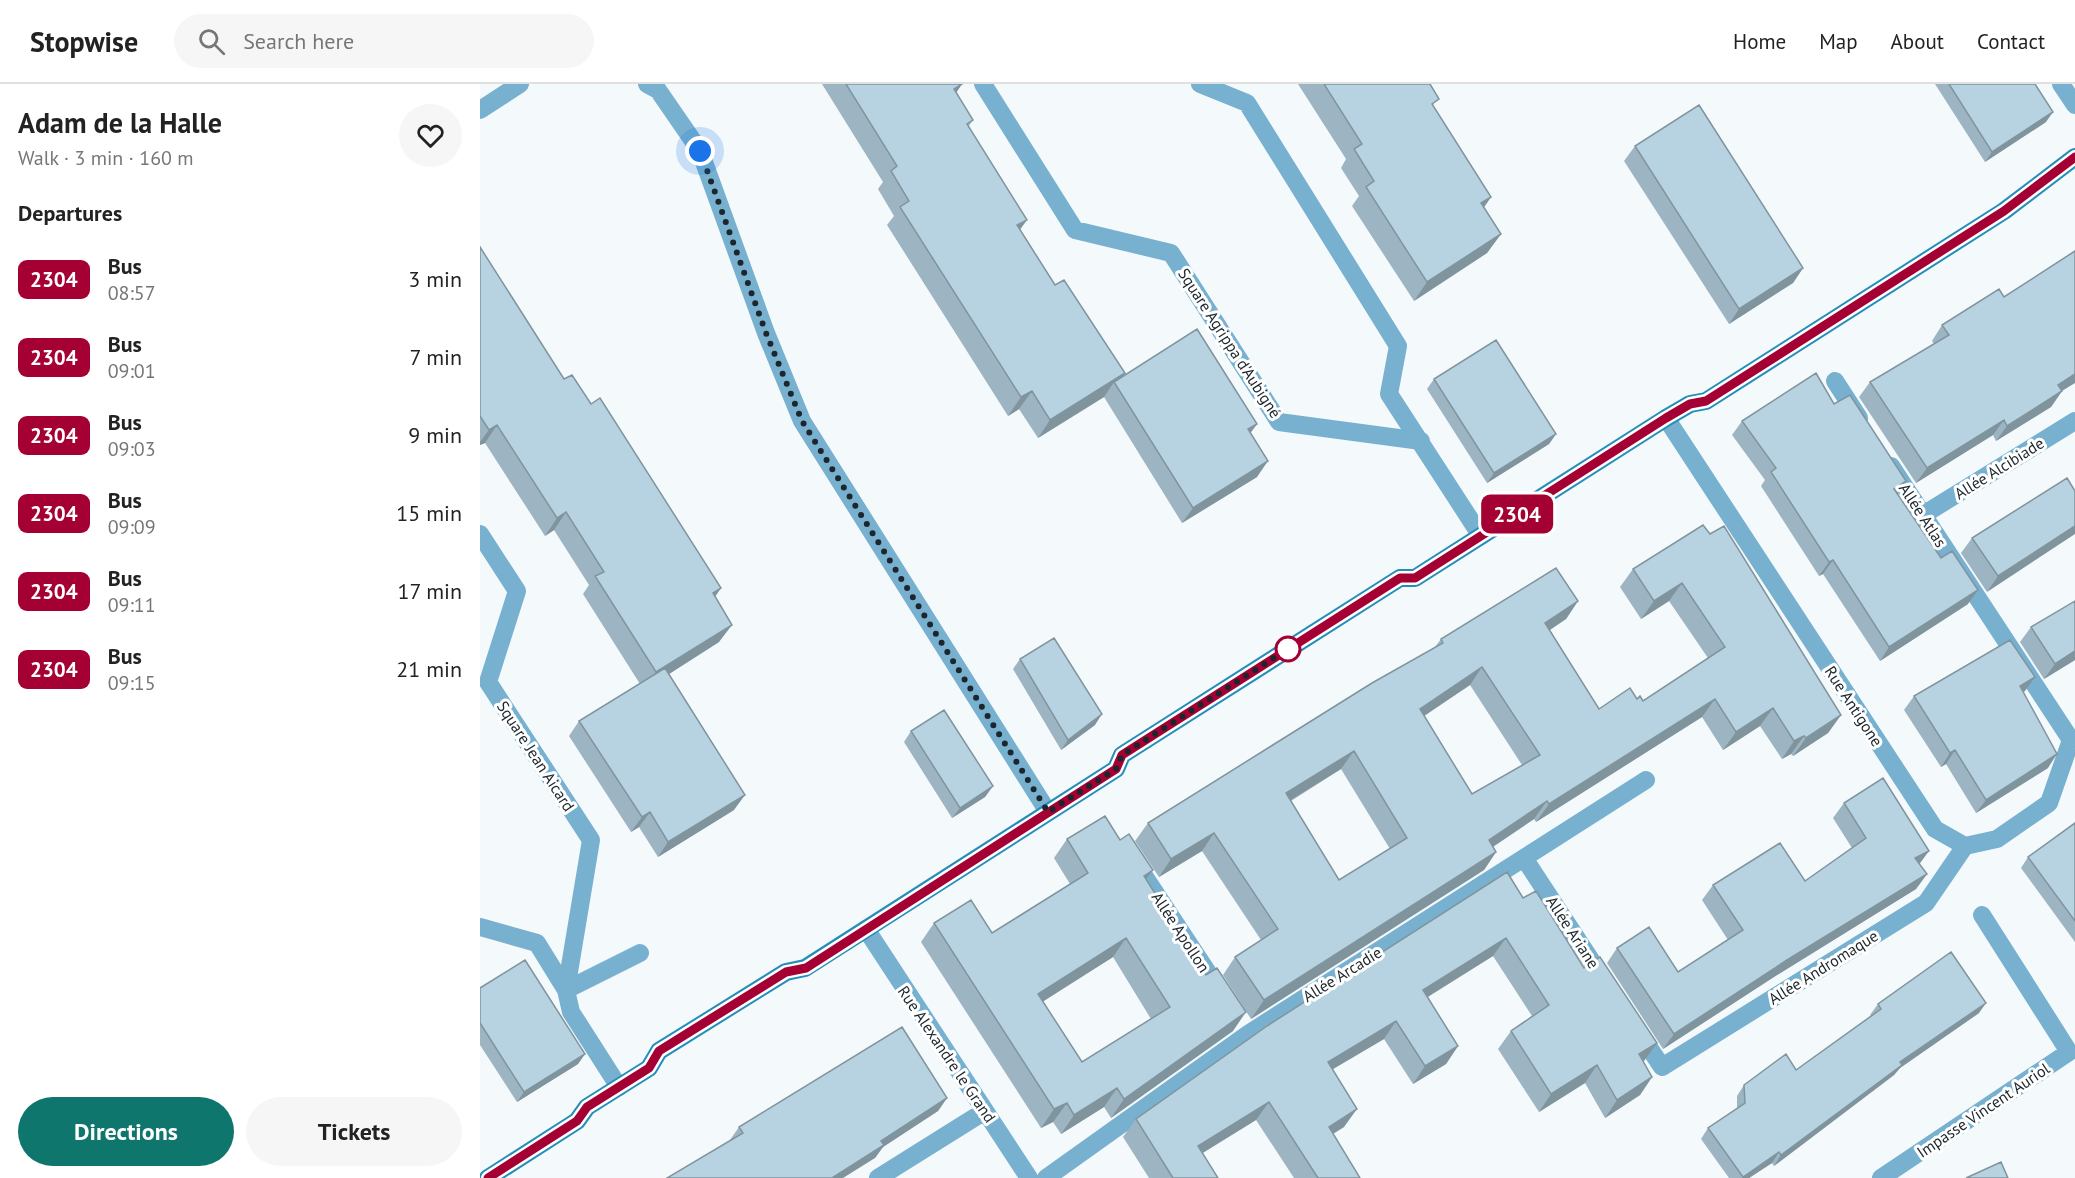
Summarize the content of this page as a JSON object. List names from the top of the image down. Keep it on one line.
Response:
{"streets":{"street":["Square Agrippa d'Aubigné","Allée Alcibiade","Allée Atlas","Rue Antigone","Square Jean Aicard","Allée Apollon","Allée Ariane","Allée Andromaque","Allée Arcadie","Rue Alexandre le Grand","Impasse Vincent Auriol"]},"crossings":[["Allée Alcibiade","Allée Atlas"],["Rue Antigone","Allée Andromaque"],["Allée Apollon","Allée Arcadie"],["Allée Ariane","Allée Arcadie"]],"lines":["bus line 2304"],"page":{"header":"Stopwise","search":"Search here","nav":["Home","Map","About","Contact"],"heading":[["Adam de la Halle","Walk · 3 min · 160 m"],"Departures"],"on_map":"2304","list":[{"mark":"2304","name":"Bus","note":"08:57","value":"3 min"},{"mark":"2304","name":"Bus","note":"09:01","value":"7 min"},{"mark":"2304","name":"Bus","note":"09:03","value":"9 min"},{"mark":"2304","name":"Bus","note":"09:09","value":"15 min"},{"mark":"2304","name":"Bus","note":"09:11","value":"17 min"},{"mark":"2304","name":"Bus","note":"09:15","value":"21 min"}],"buttons":["Directions","Tickets"]}}
